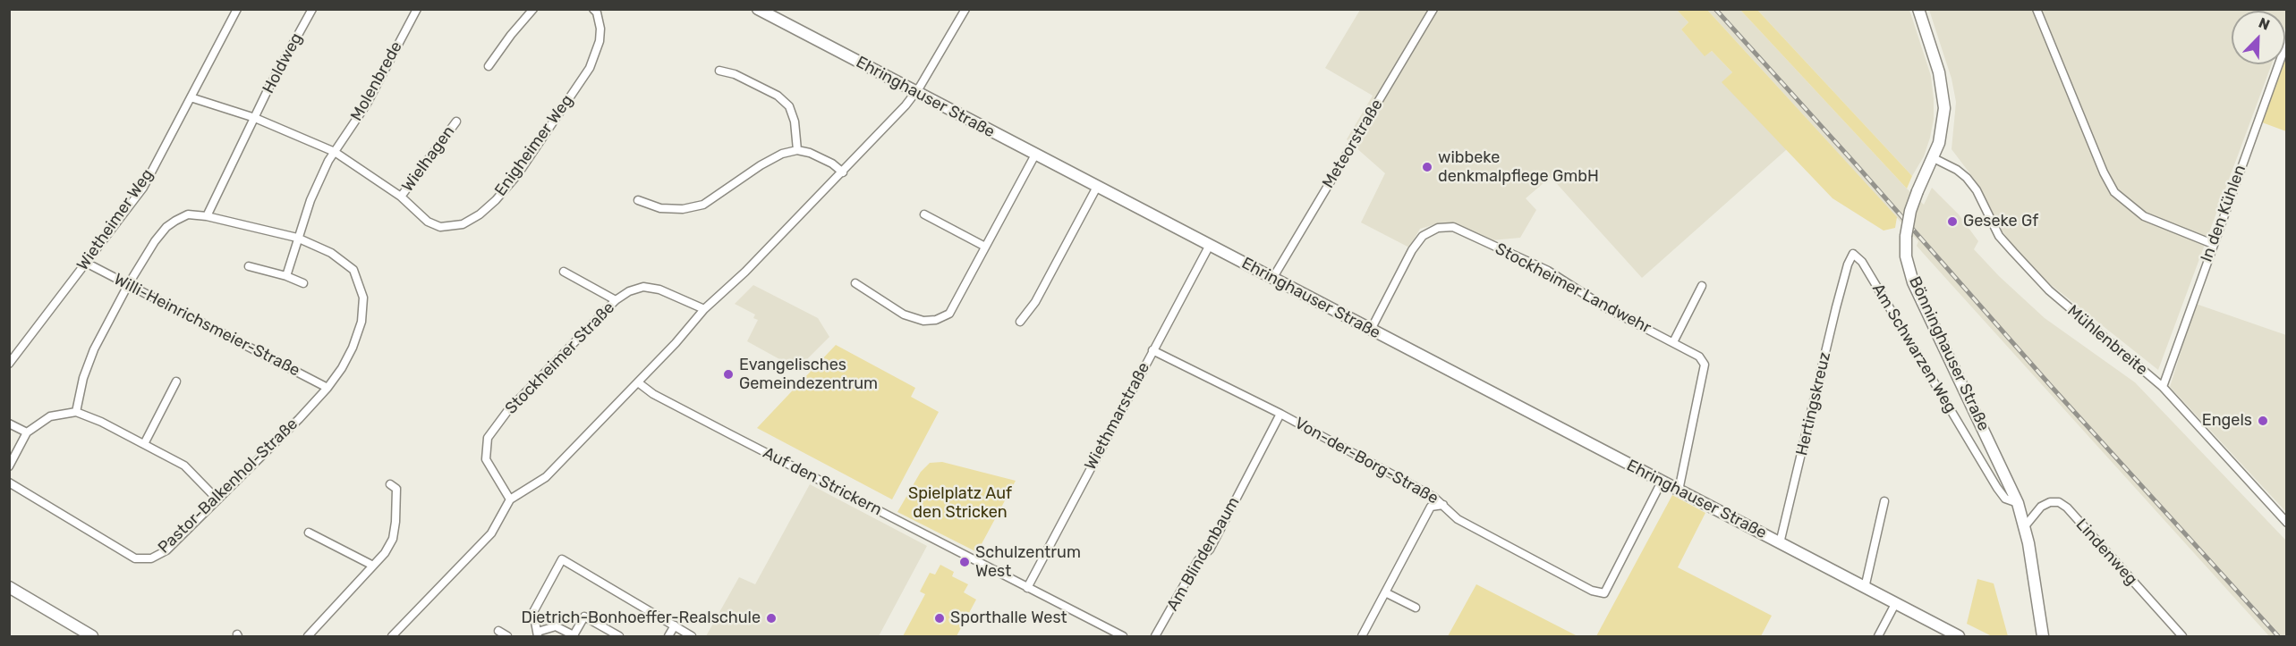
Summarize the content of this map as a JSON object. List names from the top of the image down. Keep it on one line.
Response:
{"streets":{"street":["Holdweg","Molenbrede","Ehringhauser Straße","Meteorstraße","Enigheimer Weg","Wielhagen","In den Kühlen","Wietheimer Weg","Stockheimer Landwehr","Willi-Heinrichsmeier-Straße","Mühlenbreite","Am Schwarzen Weg","Bönninghauser Straße","Stockheimer Straße","Hertingskreuz","Wiethmarstraße","Von-der-Borg-Straße","Auf den Strickern","Pastor-Balkenhol-Straße","Lindenweg","Am Blindenbaum"]},"crossings":[["Holdweg","Enigheimer Weg"],["Holdweg","Pastor-Balkenhol-Straße"],["Molenbrede","Enigheimer Weg"],["Molenbrede","Pastor-Balkenhol-Straße"],["Ehringhauser Straße","Meteorstraße"],["Ehringhauser Straße","Stockheimer Landwehr"],["Ehringhauser Straße","Hertingskreuz"],["Ehringhauser Straße","Wiethmarstraße"],["Ehringhauser Straße","Von-der-Borg-Straße"],["Enigheimer Weg","Wielhagen"],["Enigheimer Weg","Wietheimer Weg"],["In den Kühlen","Mühlenbreite"],["Wietheimer Weg","Willi-Heinrichsmeier-Straße"],["Willi-Heinrichsmeier-Straße","Pastor-Balkenhol-Straße"],["Mühlenbreite","Bönninghauser Straße"],["Am Schwarzen Weg","Bönninghauser Straße"],["Am Schwarzen Weg","Hertingskreuz"],["Bönninghauser Straße","Lindenweg"],["Wiethmarstraße","Von-der-Borg-Straße"],["Wiethmarstraße","Auf den Strickern"],["Von-der-Borg-Straße","Am Blindenbaum"]],"parks":["Spielplatz Auf den Stricken"],"places":["wibbeke denkmalpflege GmbH","Geseke Gf","Evangelisches Gemeindezentrum","Engels","Schulzentrum West","Dietrich-Bonhoeffer-Realschule","Sporthalle West"],"north":"top right"}
